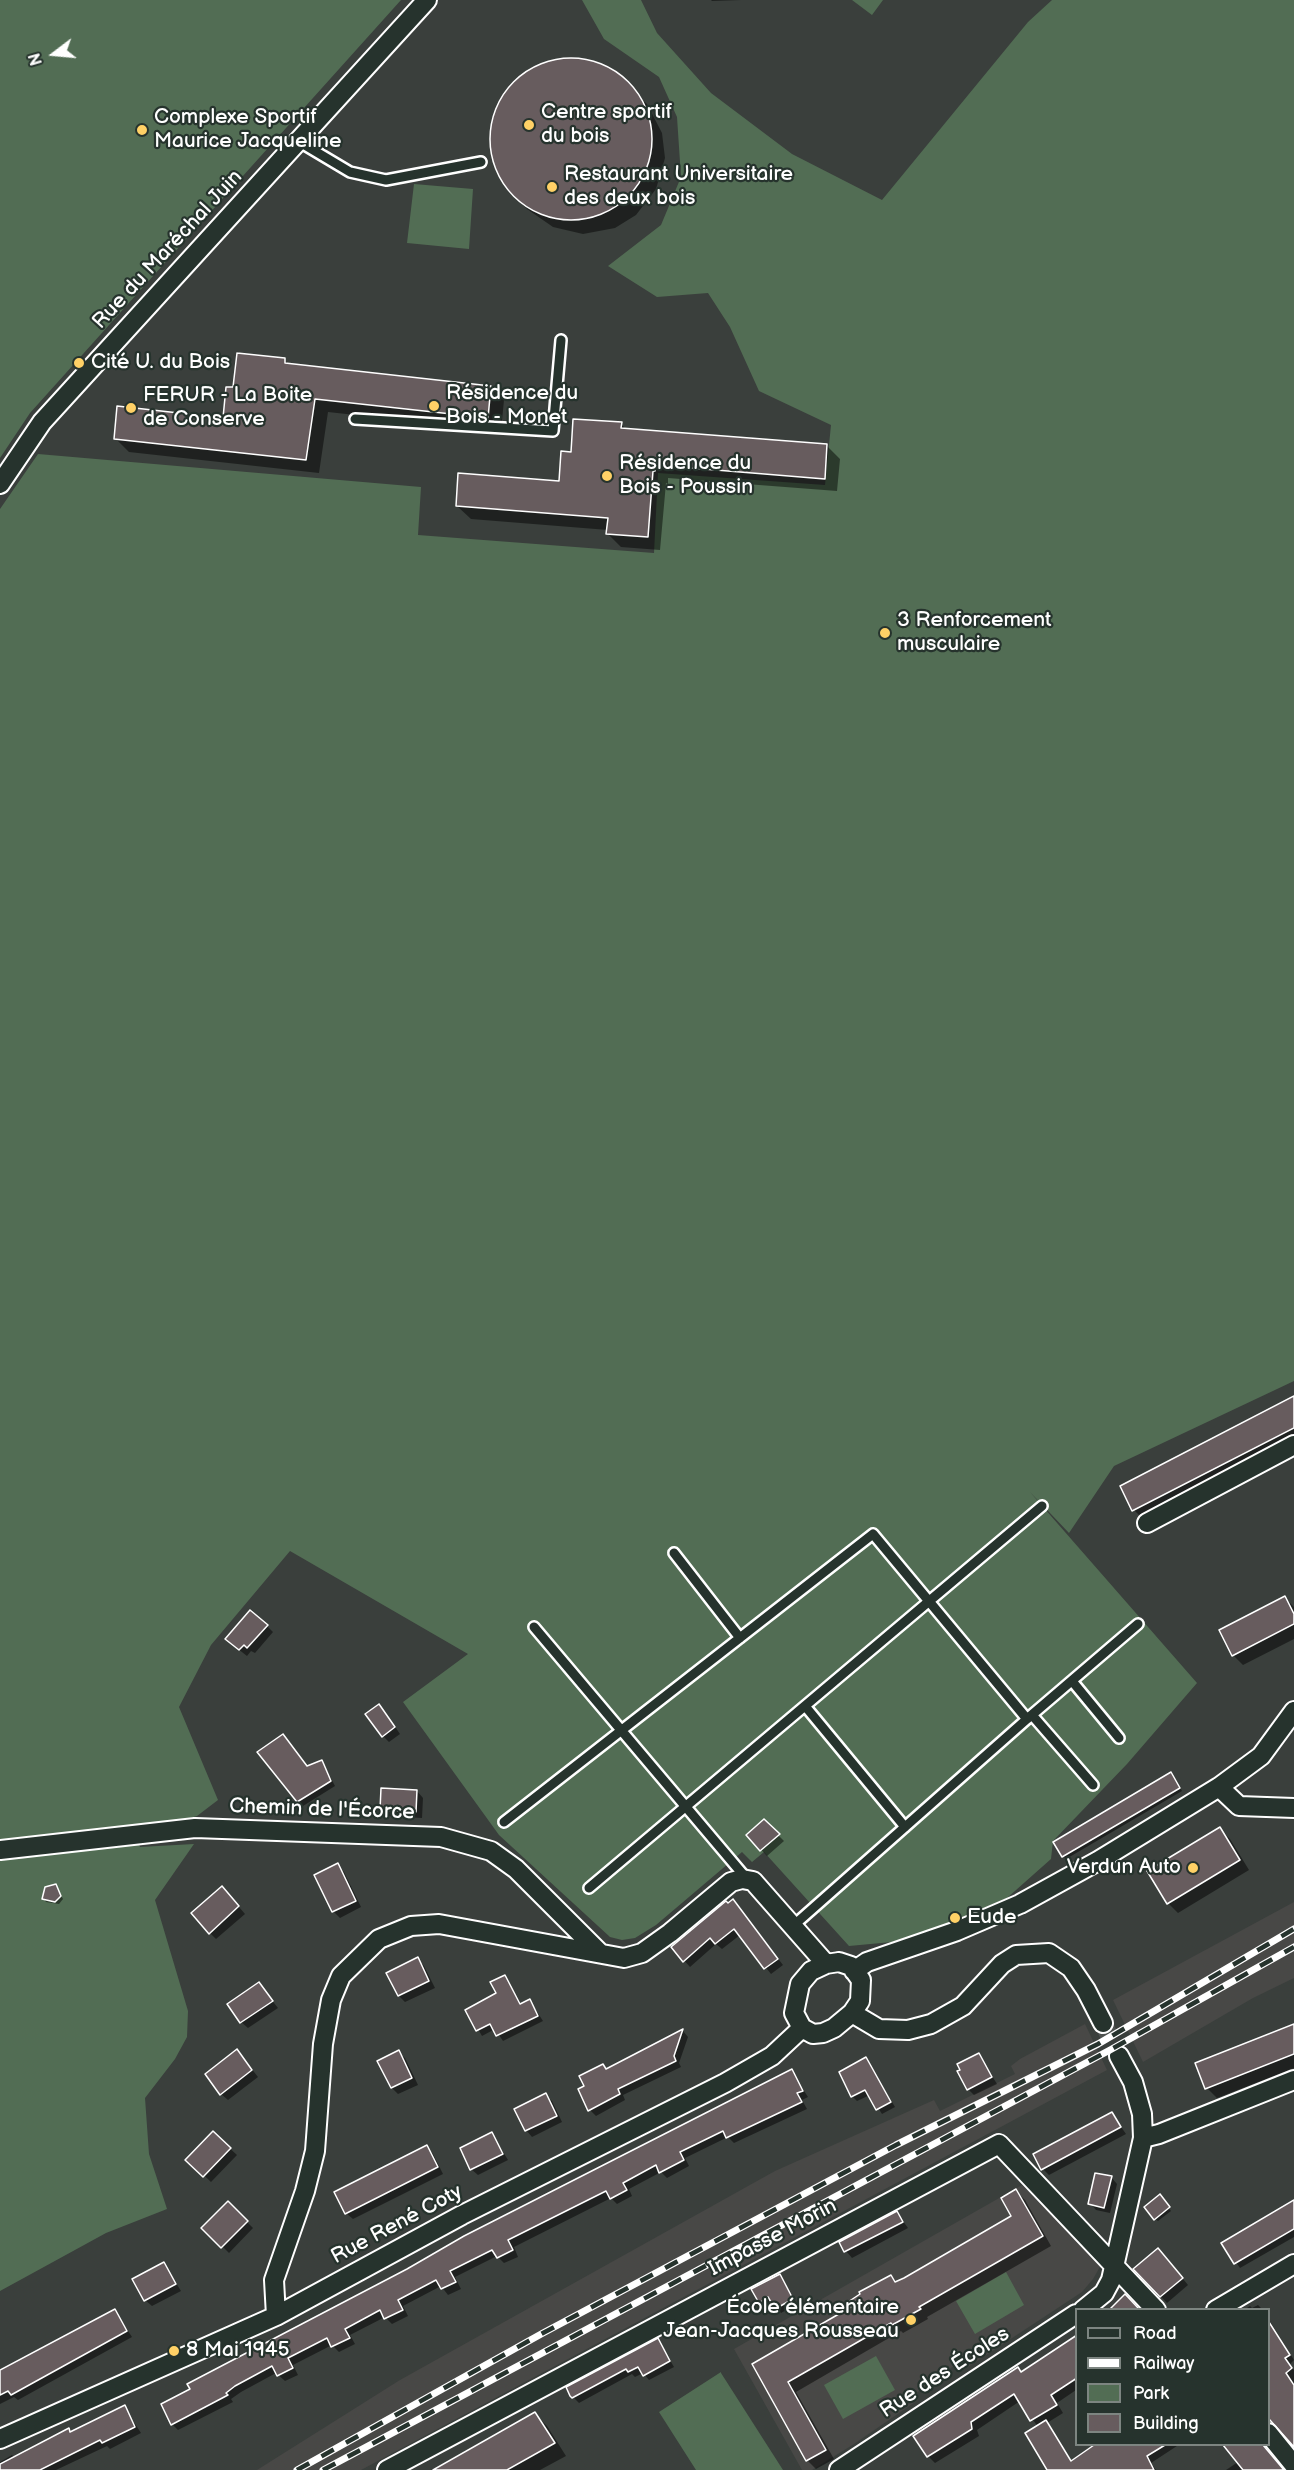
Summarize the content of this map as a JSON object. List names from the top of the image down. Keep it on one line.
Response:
{"streets":{"street":["Rue du Maréchal Juin","Chemin de l'Écorce","Rue René Coty","Impasse Morin","Rue des Écoles"]},"places":["Centre sportif du bois","Complexe Sportif Maurice Jacqueline","Restaurant Universitaire des deux bois","Cité U. du Bois","Résidence du Bois - Monet","FERUR - La Boite de Conserve","Résidence du Bois - Poussin","3 Renforcement musculaire","Verdun Auto","Eude","École élémentaire Jean-Jacques Rousseau","8 Mai 1945"],"legend":["Road","Railway","Park","Building"],"north":"left"}
